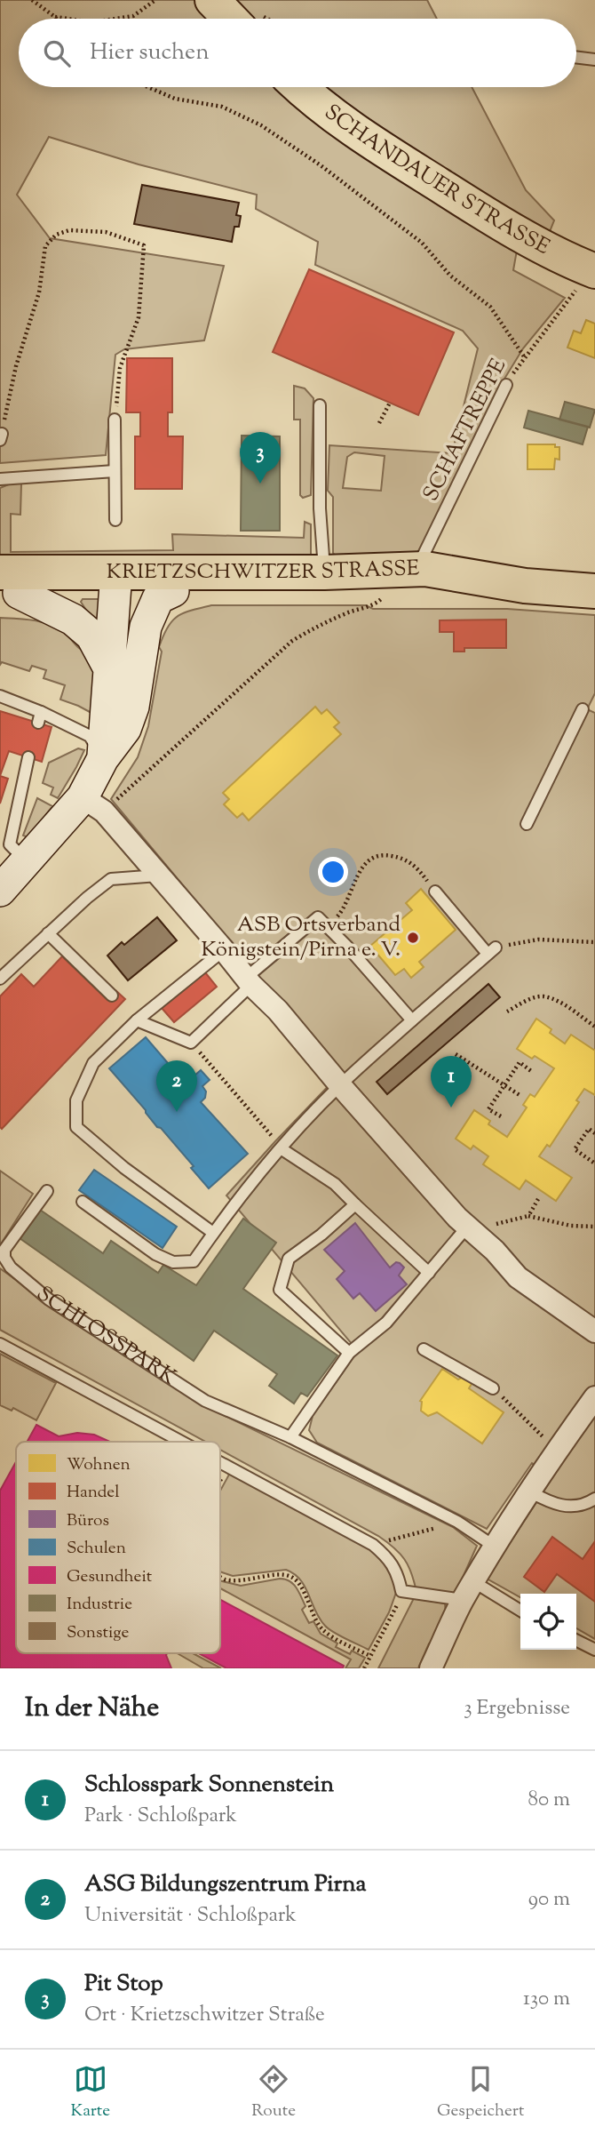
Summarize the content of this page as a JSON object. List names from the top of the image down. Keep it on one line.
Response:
{"streets":{"main road":["SCHANDAUER STRASSE","KRIETZSCHWITZER STRASSE"],"lane":["SCHAFTREPPE","SCHLOSSPARK"]},"crossings":[["SCHAFTREPPE","KRIETZSCHWITZER STRASSE"]],"places":["ASB Ortsverband Königstein/Pirna e. V."],"legend":["Wohnen","Handel","Büros","Schulen","Gesundheit","Industrie","Sonstige"],"page":{"search":"Hier suchen","pins":["3","1","2"],"heading":["In der Nähe","3 Ergebnisse"],"list":[{"mark":"1","name":"Schlosspark Sonnenstein","note":"Park · Schloßpark","value":"80 m"},{"mark":"2","name":"ASG Bildungszentrum Pirna","note":"Universität · Schloßpark","value":"90 m"},{"mark":"3","name":"Pit Stop","note":"Ort · Krietzschwitzer Straße","value":"130 m"}],"nav":["Karte","Route","Gespeichert"]}}
